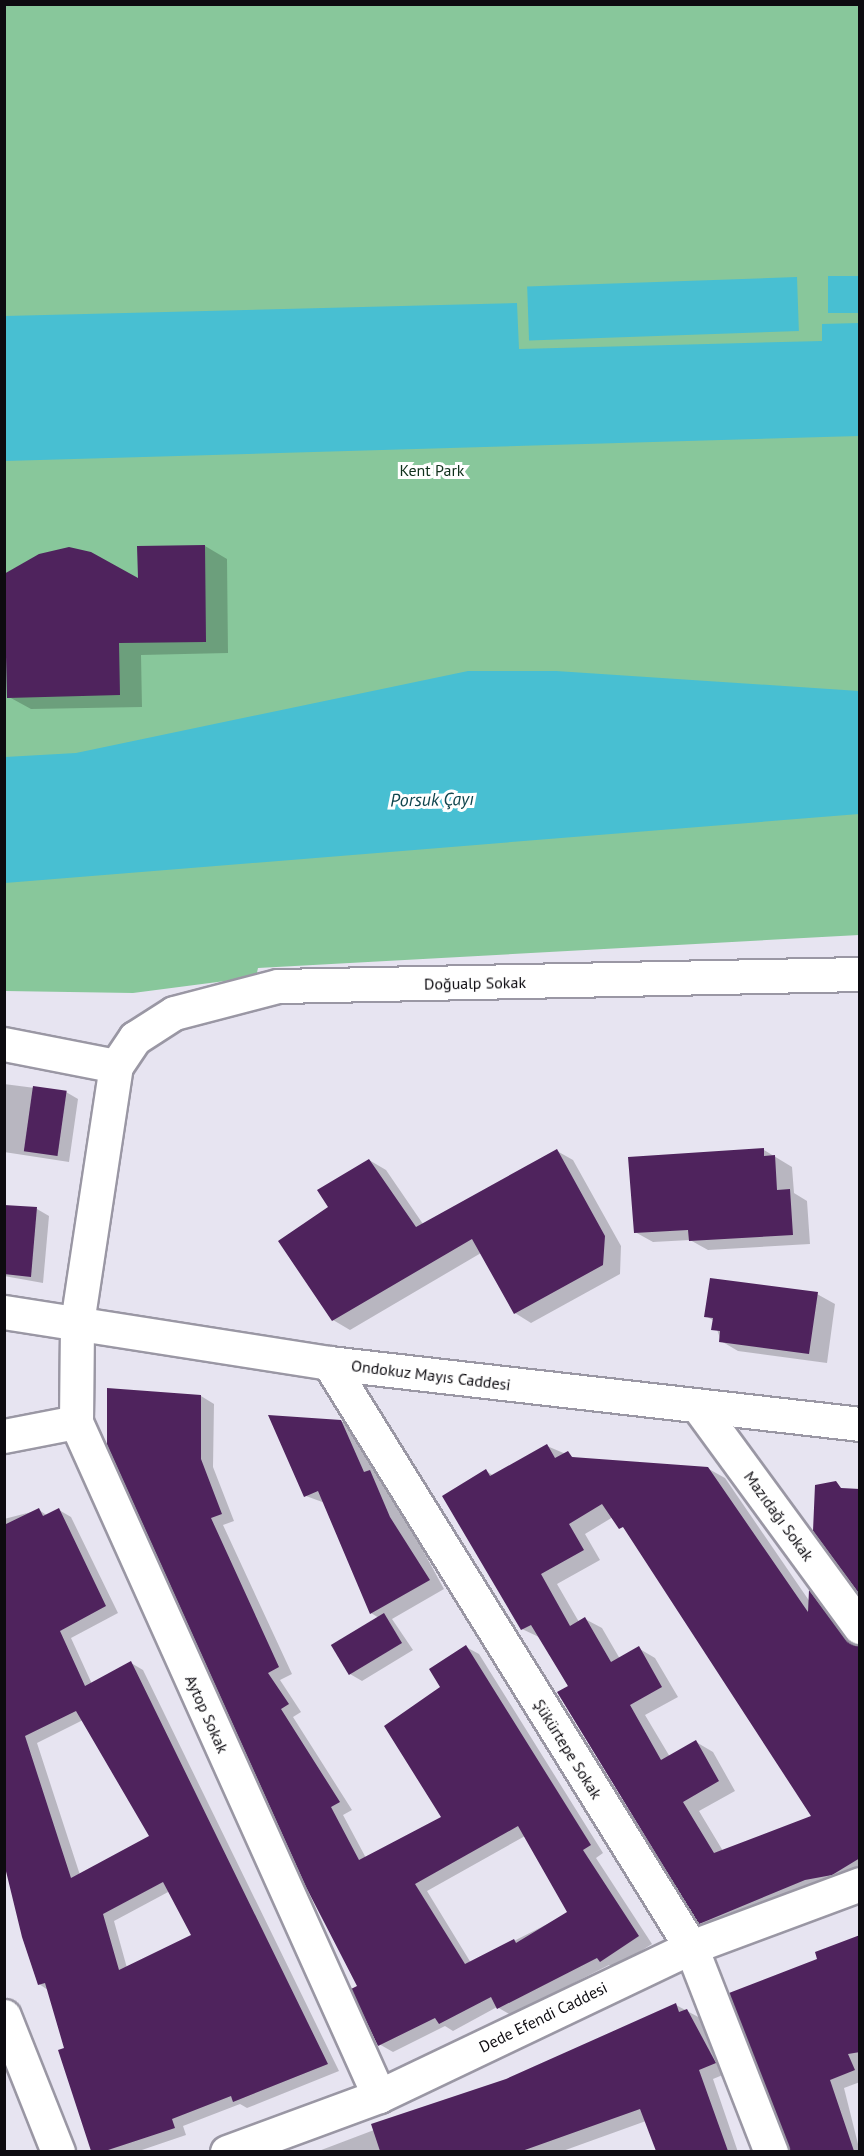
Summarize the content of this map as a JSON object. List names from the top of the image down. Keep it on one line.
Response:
{"streets":{"street":["Doğualp Sokak","Ondokuz Mayıs Caddesi","Mazıdağı Sokak","Aytop Sokak","Şükürtepe Sokak","Dede Efendi Caddesi"]},"crossings":[["Doğualp Sokak","Ondokuz Mayıs Caddesi"],["Doğualp Sokak","Aytop Sokak"],["Ondokuz Mayıs Caddesi","Mazıdağı Sokak"],["Ondokuz Mayıs Caddesi","Aytop Sokak"],["Ondokuz Mayıs Caddesi","Şükürtepe Sokak"],["Aytop Sokak","Dede Efendi Caddesi"],["Şükürtepe Sokak","Dede Efendi Caddesi"]],"water":["Porsuk Çayı"],"parks":["Kent Park"]}
